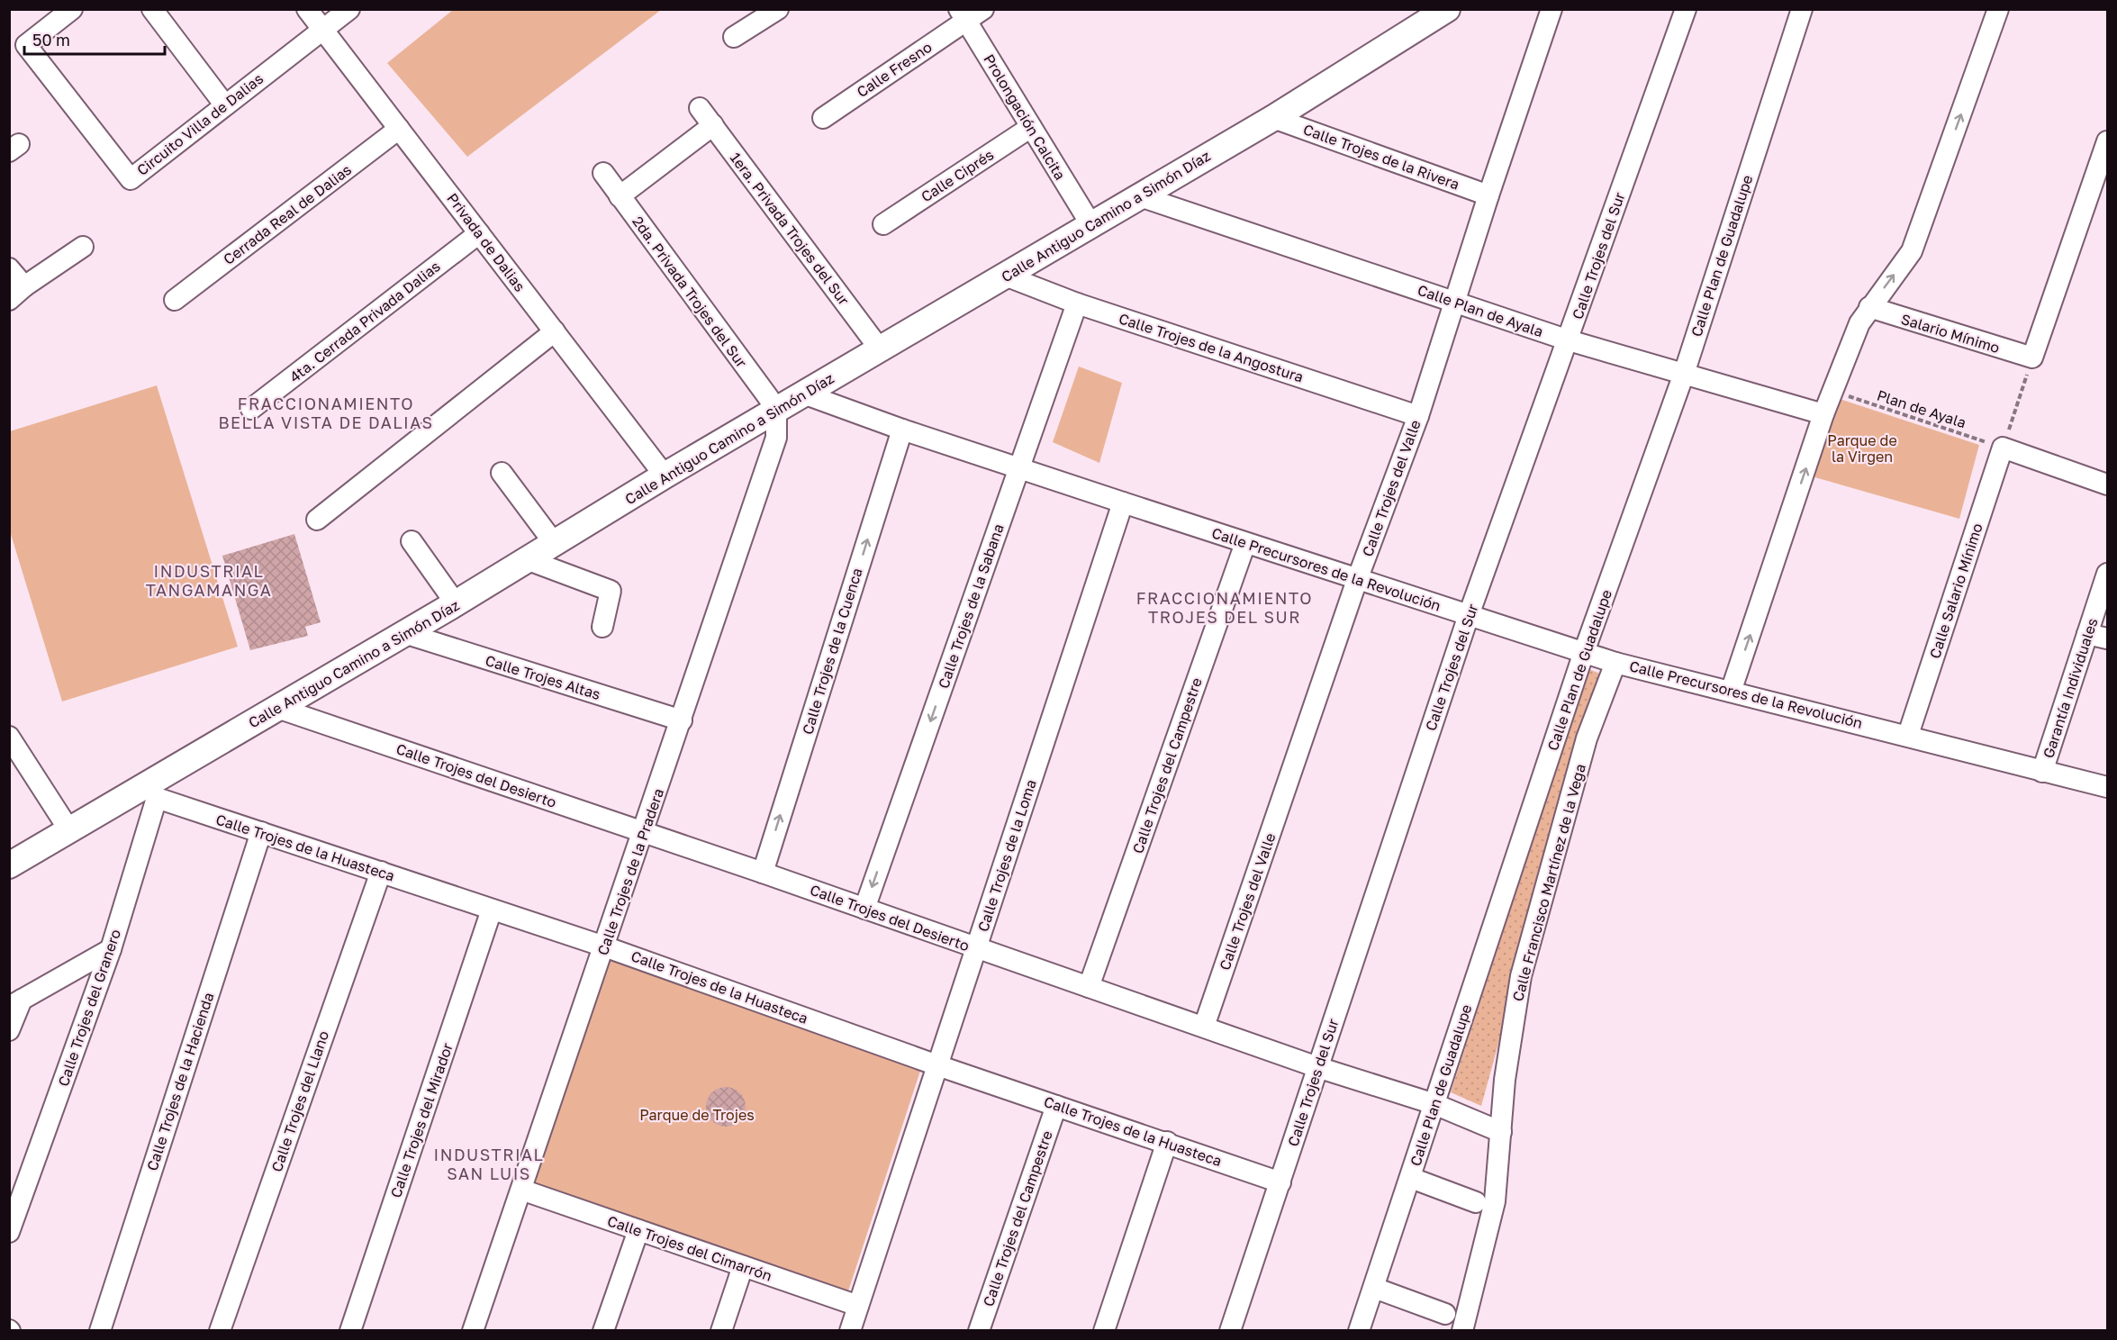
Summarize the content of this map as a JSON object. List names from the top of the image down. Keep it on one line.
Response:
{"streets":{"main road":["Calle Antiguo Camino a Simón Díaz"],"street":["Calle Fresno","Prolongación Calcita","Circuito Villa de Dalias","Calle Trojes de la Rivera","Calle Ciprés","Cerrada Real de Dalias","1era. Privada Trojes del Sur","Privada de Dalias","Calle Trojes del Sur","Calle Plan de Guadalupe","2da. Privada Trojes del Sur","Calle Plan de Ayala","4ta. Cerrada Privada Dalias","Salario Mínimo","Calle Trojes de la Angostura","Calle Trojes del Valle","Calle Precursores de la Revolución","Calle Salario Mínimo","Calle Trojes de la Sabana","Calle Trojes de la Cuenca","Calle Trojes Altas","Garantía Individuales","Calle Trojes del Campestre","Calle Trojes del Desierto","Calle Trojes de la Huasteca","Calle Trojes de la Loma","Calle Trojes de la Pradera","Calle Francisco Martínez de la Vega","Calle Trojes del Granero","Calle Trojes de la Hacienda","Calle Trojes del Llano","Calle Trojes del Mirador","Calle Trojes del Cimarrón"],"path":["Plan de Ayala"]},"crossings":[["Calle Fresno","Prolongación Calcita"],["Prolongación Calcita","Calle Ciprés"],["Prolongación Calcita","Calle Antiguo Camino a Simón Díaz"],["Circuito Villa de Dalias","Privada de Dalias"],["Calle Trojes de la Rivera","Calle Antiguo Camino a Simón Díaz"],["Calle Trojes de la Rivera","Calle Trojes del Valle"],["Cerrada Real de Dalias","Privada de Dalias"],["Calle Antiguo Camino a Simón Díaz","1era. Privada Trojes del Sur"],["Calle Antiguo Camino a Simón Díaz","Privada de Dalias"],["Calle Antiguo Camino a Simón Díaz","2da. Privada Trojes del Sur"],["Calle Antiguo Camino a Simón Díaz","Calle Plan de Ayala"],["Calle Antiguo Camino a Simón Díaz","Calle Trojes de la Angostura"],["Calle Antiguo Camino a Simón Díaz","Calle Precursores de la Revolución"],["Calle Antiguo Camino a Simón Díaz","Calle Trojes Altas"],["Calle Antiguo Camino a Simón Díaz","Calle Trojes del Desierto"],["Calle Antiguo Camino a Simón Díaz","Calle Trojes de la Huasteca"],["Calle Antiguo Camino a Simón Díaz","Calle Trojes de la Pradera"],["Calle Antiguo Camino a Simón Díaz","Calle Trojes del Granero"],["Privada de Dalias","4ta. Cerrada Privada Dalias"],["Calle Trojes del Sur","Calle Plan de Ayala"],["Calle Trojes del Sur","Calle Precursores de la Revolución"],["Calle Trojes del Sur","Calle Trojes del Desierto"],["Calle Trojes del Sur","Calle Trojes de la Huasteca"],["Calle Plan de Guadalupe","Calle Plan de Ayala"],["Calle Plan de Guadalupe","Calle Precursores de la Revolución"],["Calle Plan de Guadalupe","Calle Trojes del Desierto"],["2da. Privada Trojes del Sur","Calle Trojes de la Pradera"],["Calle Plan de Ayala","Calle Trojes del Valle"],["Calle Trojes de la Angostura","Calle Trojes del Valle"],["Calle Trojes de la Angostura","Calle Trojes de la Sabana"],["Plan de Ayala","Calle Salario Mínimo"],["Calle Trojes del Valle","Calle Precursores de la Revolución"],["Calle Trojes del Valle","Calle Trojes del Desierto"],["Calle Precursores de la Revolución","Calle Salario Mínimo"],["Calle Precursores de la Revolución","Calle Trojes de la Sabana"],["Calle Precursores de la Revolución","Calle Trojes de la Cuenca"],["Calle Precursores de la Revolución","Garantía Individuales"],["Calle Precursores de la Revolución","Calle Trojes del Campestre"],["Calle Precursores de la Revolución","Calle Trojes de la Loma"],["Calle Precursores de la Revolución","Calle Francisco Martínez de la Vega"],["Calle Trojes de la Sabana","Calle Trojes del Desierto"],["Calle Trojes de la Cuenca","Calle Trojes del Desierto"],["Calle Trojes Altas","Calle Trojes de la Pradera"],["Calle Trojes del Campestre","Calle Trojes del Desierto"],["Calle Trojes del Campestre","Calle Trojes de la Huasteca"],["Calle Trojes del Desierto","Calle Trojes de la Loma"],["Calle Trojes del Desierto","Calle Trojes de la Pradera"],["Calle Trojes del Desierto","Calle Francisco Martínez de la Vega"],["Calle Trojes de la Huasteca","Calle Trojes de la Loma"],["Calle Trojes de la Huasteca","Calle Trojes de la Pradera"],["Calle Trojes de la Huasteca","Calle Trojes del Granero"],["Calle Trojes de la Huasteca","Calle Trojes de la Hacienda"],["Calle Trojes de la Huasteca","Calle Trojes del Llano"],["Calle Trojes de la Huasteca","Calle Trojes del Mirador"],["Calle Trojes de la Loma","Calle Trojes del Cimarrón"],["Calle Trojes de la Pradera","Calle Trojes del Cimarrón"]],"one_way":["Calle Trojes de la Sabana","Calle Trojes de la Cuenca"],"districts":["FRACCIONAMIENTO BELLA VISTA DE DALIAS","INDUSTRIAL TANGAMANGA","FRACCIONAMIENTO TROJES DEL SUR","INDUSTRIAL SAN LUIS"],"parks":["Parque de la Virgen","Parque de Trojes"],"scale_bar":"50 m"}
